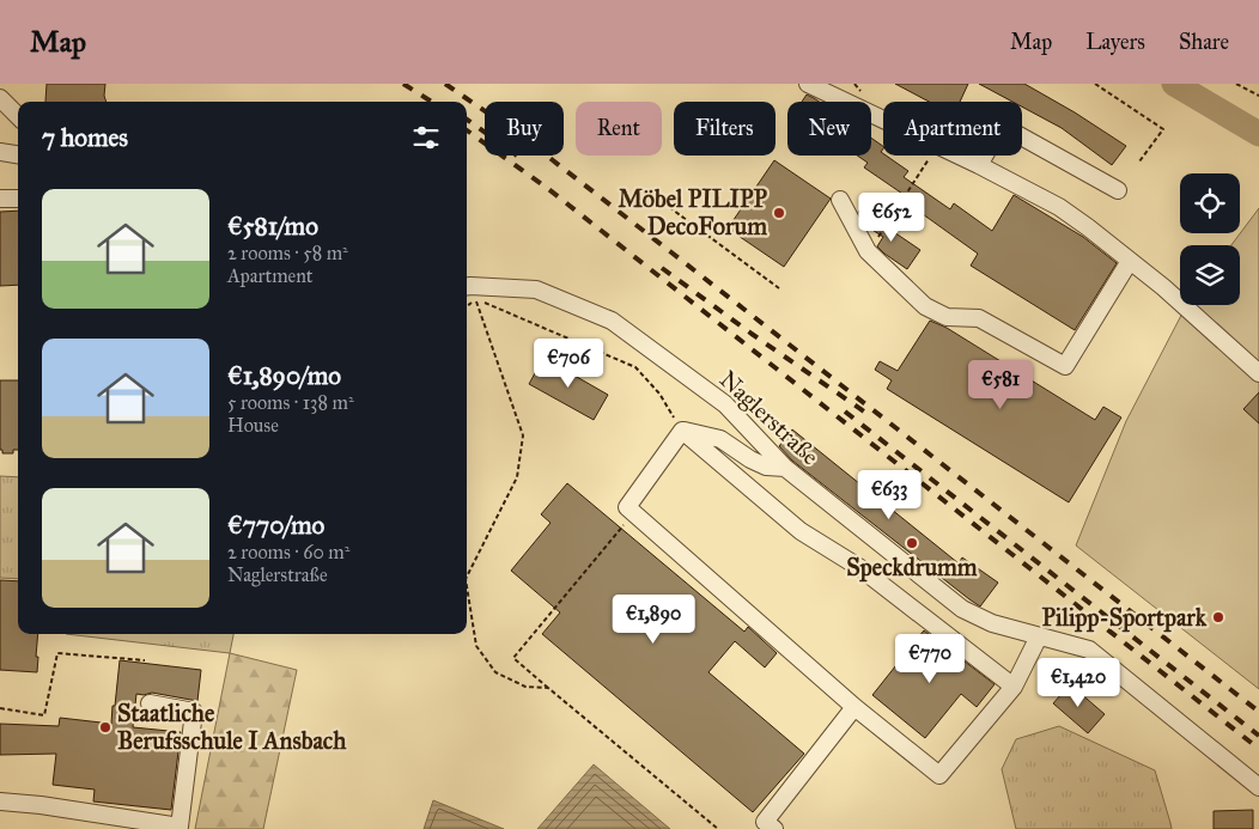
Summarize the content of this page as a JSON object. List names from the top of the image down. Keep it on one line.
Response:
{"streets":{"street":["Naglerstraße"]},"places":["Möbel PILIPP DecoForum","Speckdrumm","Pilipp-Sportpark","Staatliche Berufsschule I Ansbach"],"page":{"header":"Map","nav":["Map","Layers","Share"],"chip":["Buy","Rent","Filters","New","Apartment"],"heading":"7 homes","list":[{"name":"€581/mo","note":"2 rooms · 58 m² · Apartment"},{"name":"€1,890/mo","note":"5 rooms · 138 m² · House"},{"name":"€770/mo","note":"2 rooms · 60 m² · Naglerstraße"}],"price":["€652","€706","€581","€633","€1,890","€770","€1,420"]}}
